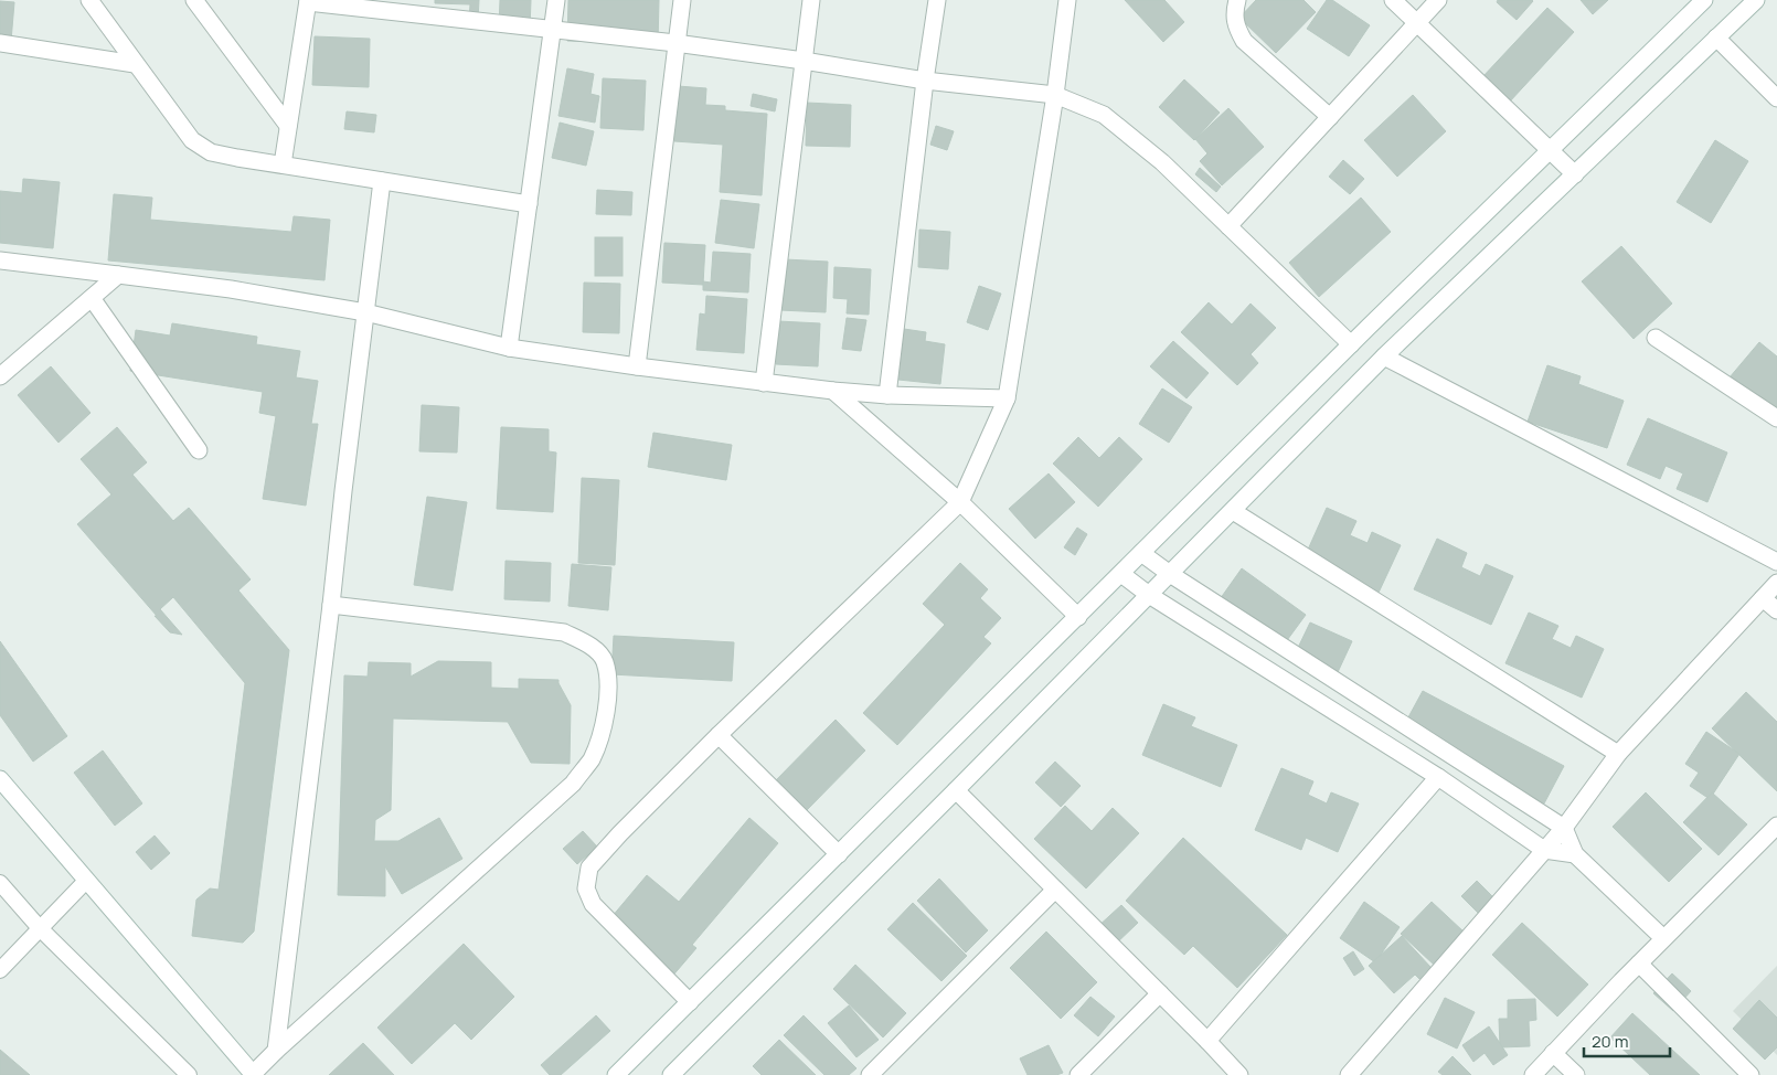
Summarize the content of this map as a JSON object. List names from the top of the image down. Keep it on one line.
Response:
{"scale_bar":"20 m"}
